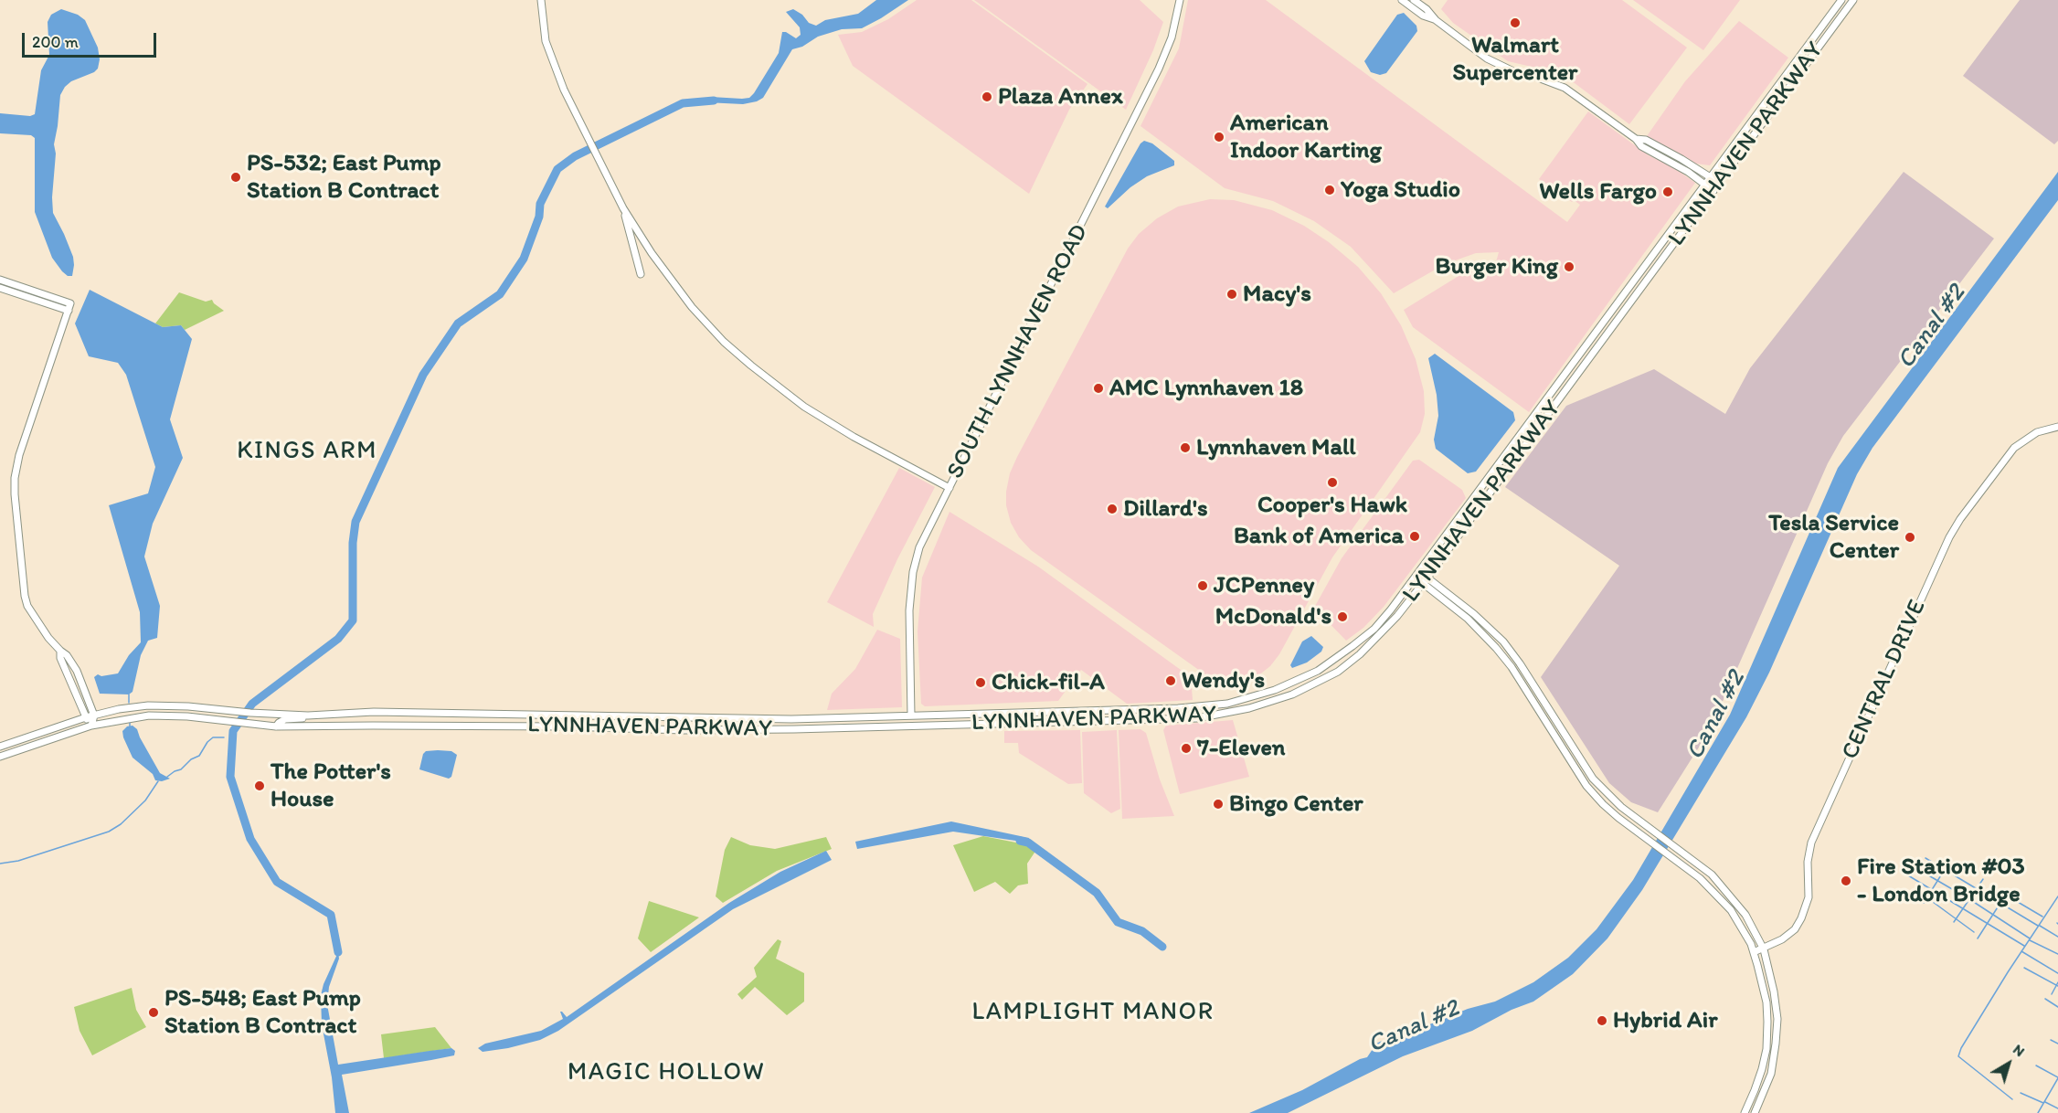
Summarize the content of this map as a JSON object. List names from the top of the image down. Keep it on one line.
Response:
{"streets":{"main road":["LYNNHAVEN PARKWAY","SOUTH LYNNHAVEN ROAD","CENTRAL DRIVE"]},"crossings":[["LYNNHAVEN PARKWAY","SOUTH LYNNHAVEN ROAD"]],"districts":["KINGS ARM","LAMPLIGHT MANOR","MAGIC HOLLOW"],"water":["Canal #2"],"places":["Walmart Supercenter","Plaza Annex","American Indoor Karting","PS-532; East Pump Station B Contract","Yoga Studio","Wells Fargo","Burger King","Macy's","AMC Lynnhaven 18","Lynnhaven Mall","Cooper's Hawk","Dillard's","Bank of America","Tesla Service Center","JCPenney","McDonald's","Wendy's","Chick-fil-A","7-Eleven","The Potter's House","Bingo Center","Fire Station #03 - London Bridge","PS-548; East Pump Station B Contract","Hybrid Air"],"scale_bar":"200 m","north":"top right"}
